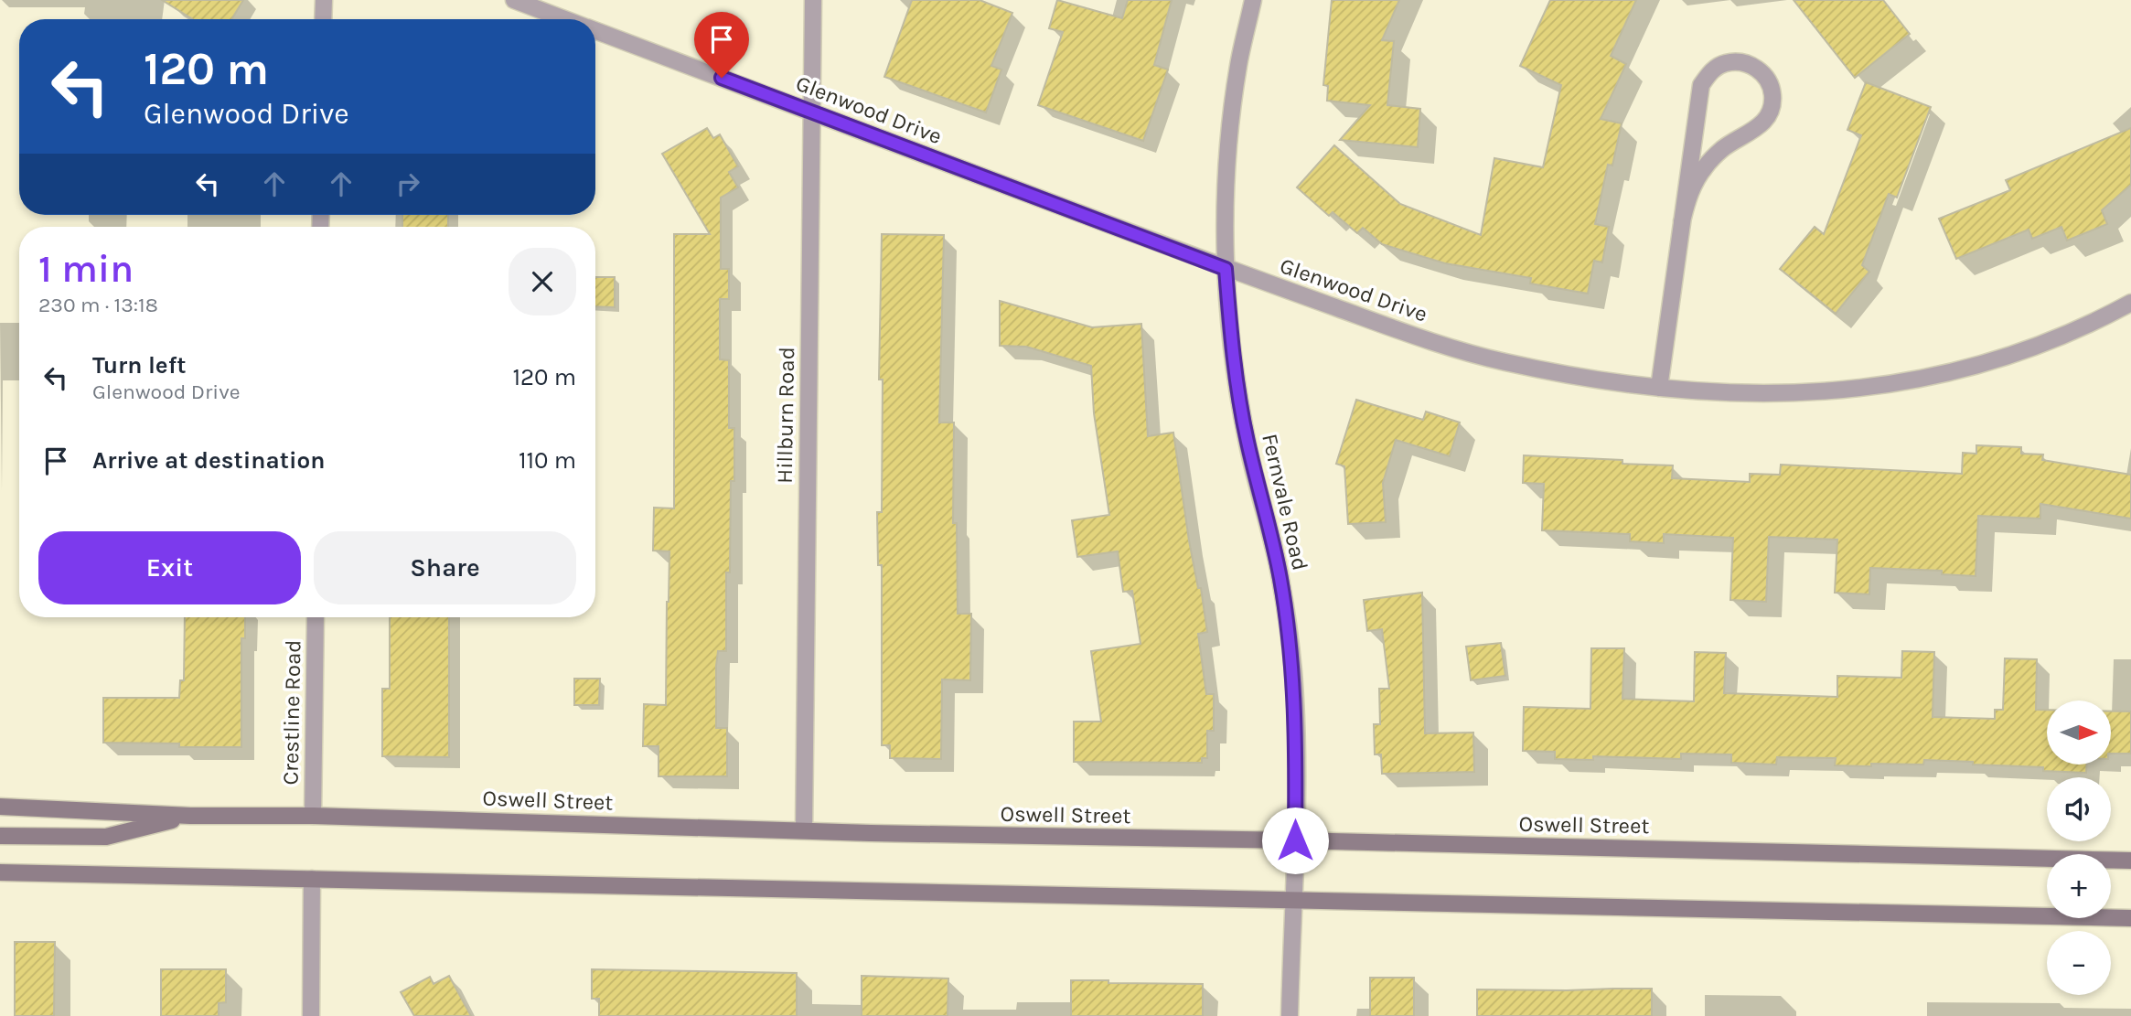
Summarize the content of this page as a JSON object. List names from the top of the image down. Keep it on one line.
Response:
{"streets":{"main road":["Oswell Street"],"street":["Glenwood Drive","Hillburn Road","Fernvale Road","Crestline Road"]},"crossings":[["Glenwood Drive","Hillburn Road"],["Glenwood Drive","Fernvale Road"],["Hillburn Road","Oswell Street"],["Fernvale Road","Oswell Street"],["Crestline Road","Oswell Street"]],"north":"right","page":{"turn":["120 m","Glenwood Drive"],"heading":["1 min","230 m · 13:18"],"list":[{"name":"Turn left","note":"Glenwood Drive","value":"120 m"},{"name":"Arrive at destination","value":"110 m"}],"buttons":["Exit","Share"],"map_buttons":["+","−"]}}
